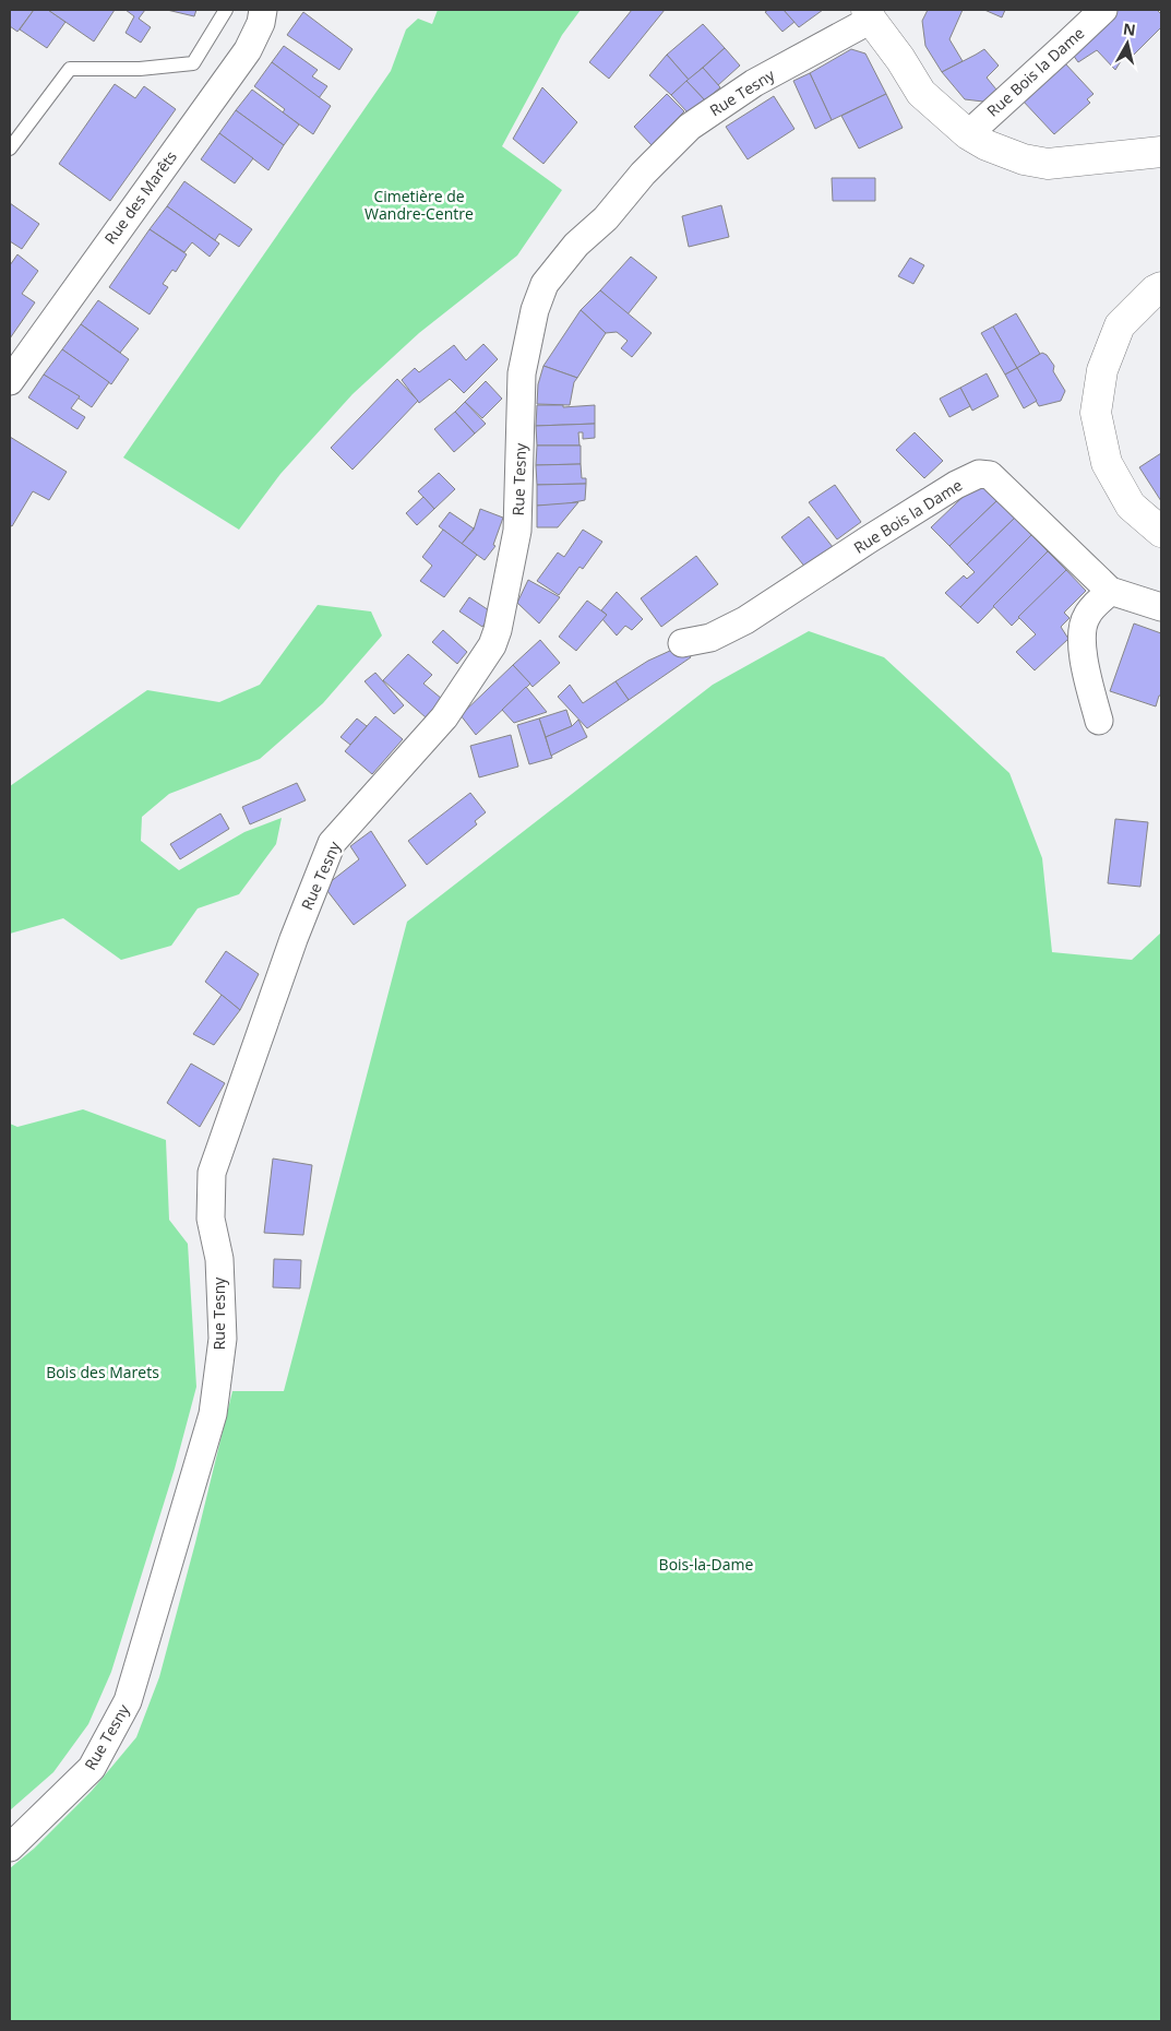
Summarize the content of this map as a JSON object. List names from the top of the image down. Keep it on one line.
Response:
{"streets":{"street":["Rue Bois la Dame","Rue Tesny","Rue des Marêts"]},"parks":["Cimetière de Wandre-Centre","Bois des Marets","Bois-la-Dame"],"north":"top"}
